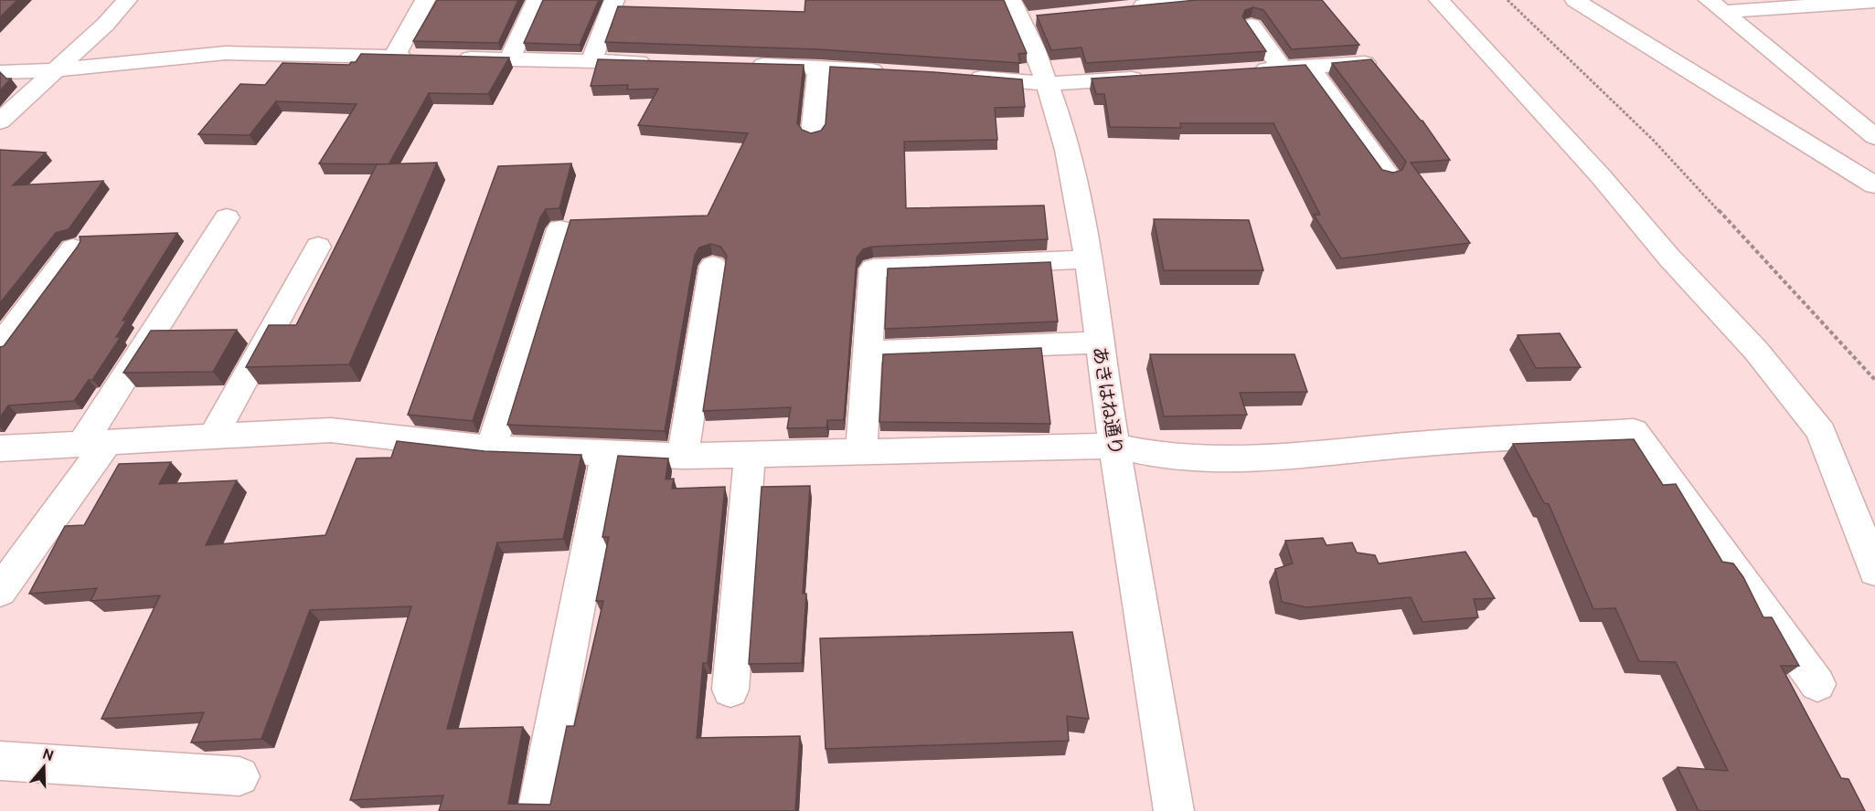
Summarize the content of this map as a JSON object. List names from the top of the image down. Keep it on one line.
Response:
{"streets":{"street":["あきはね通り"]},"north":"top"}
